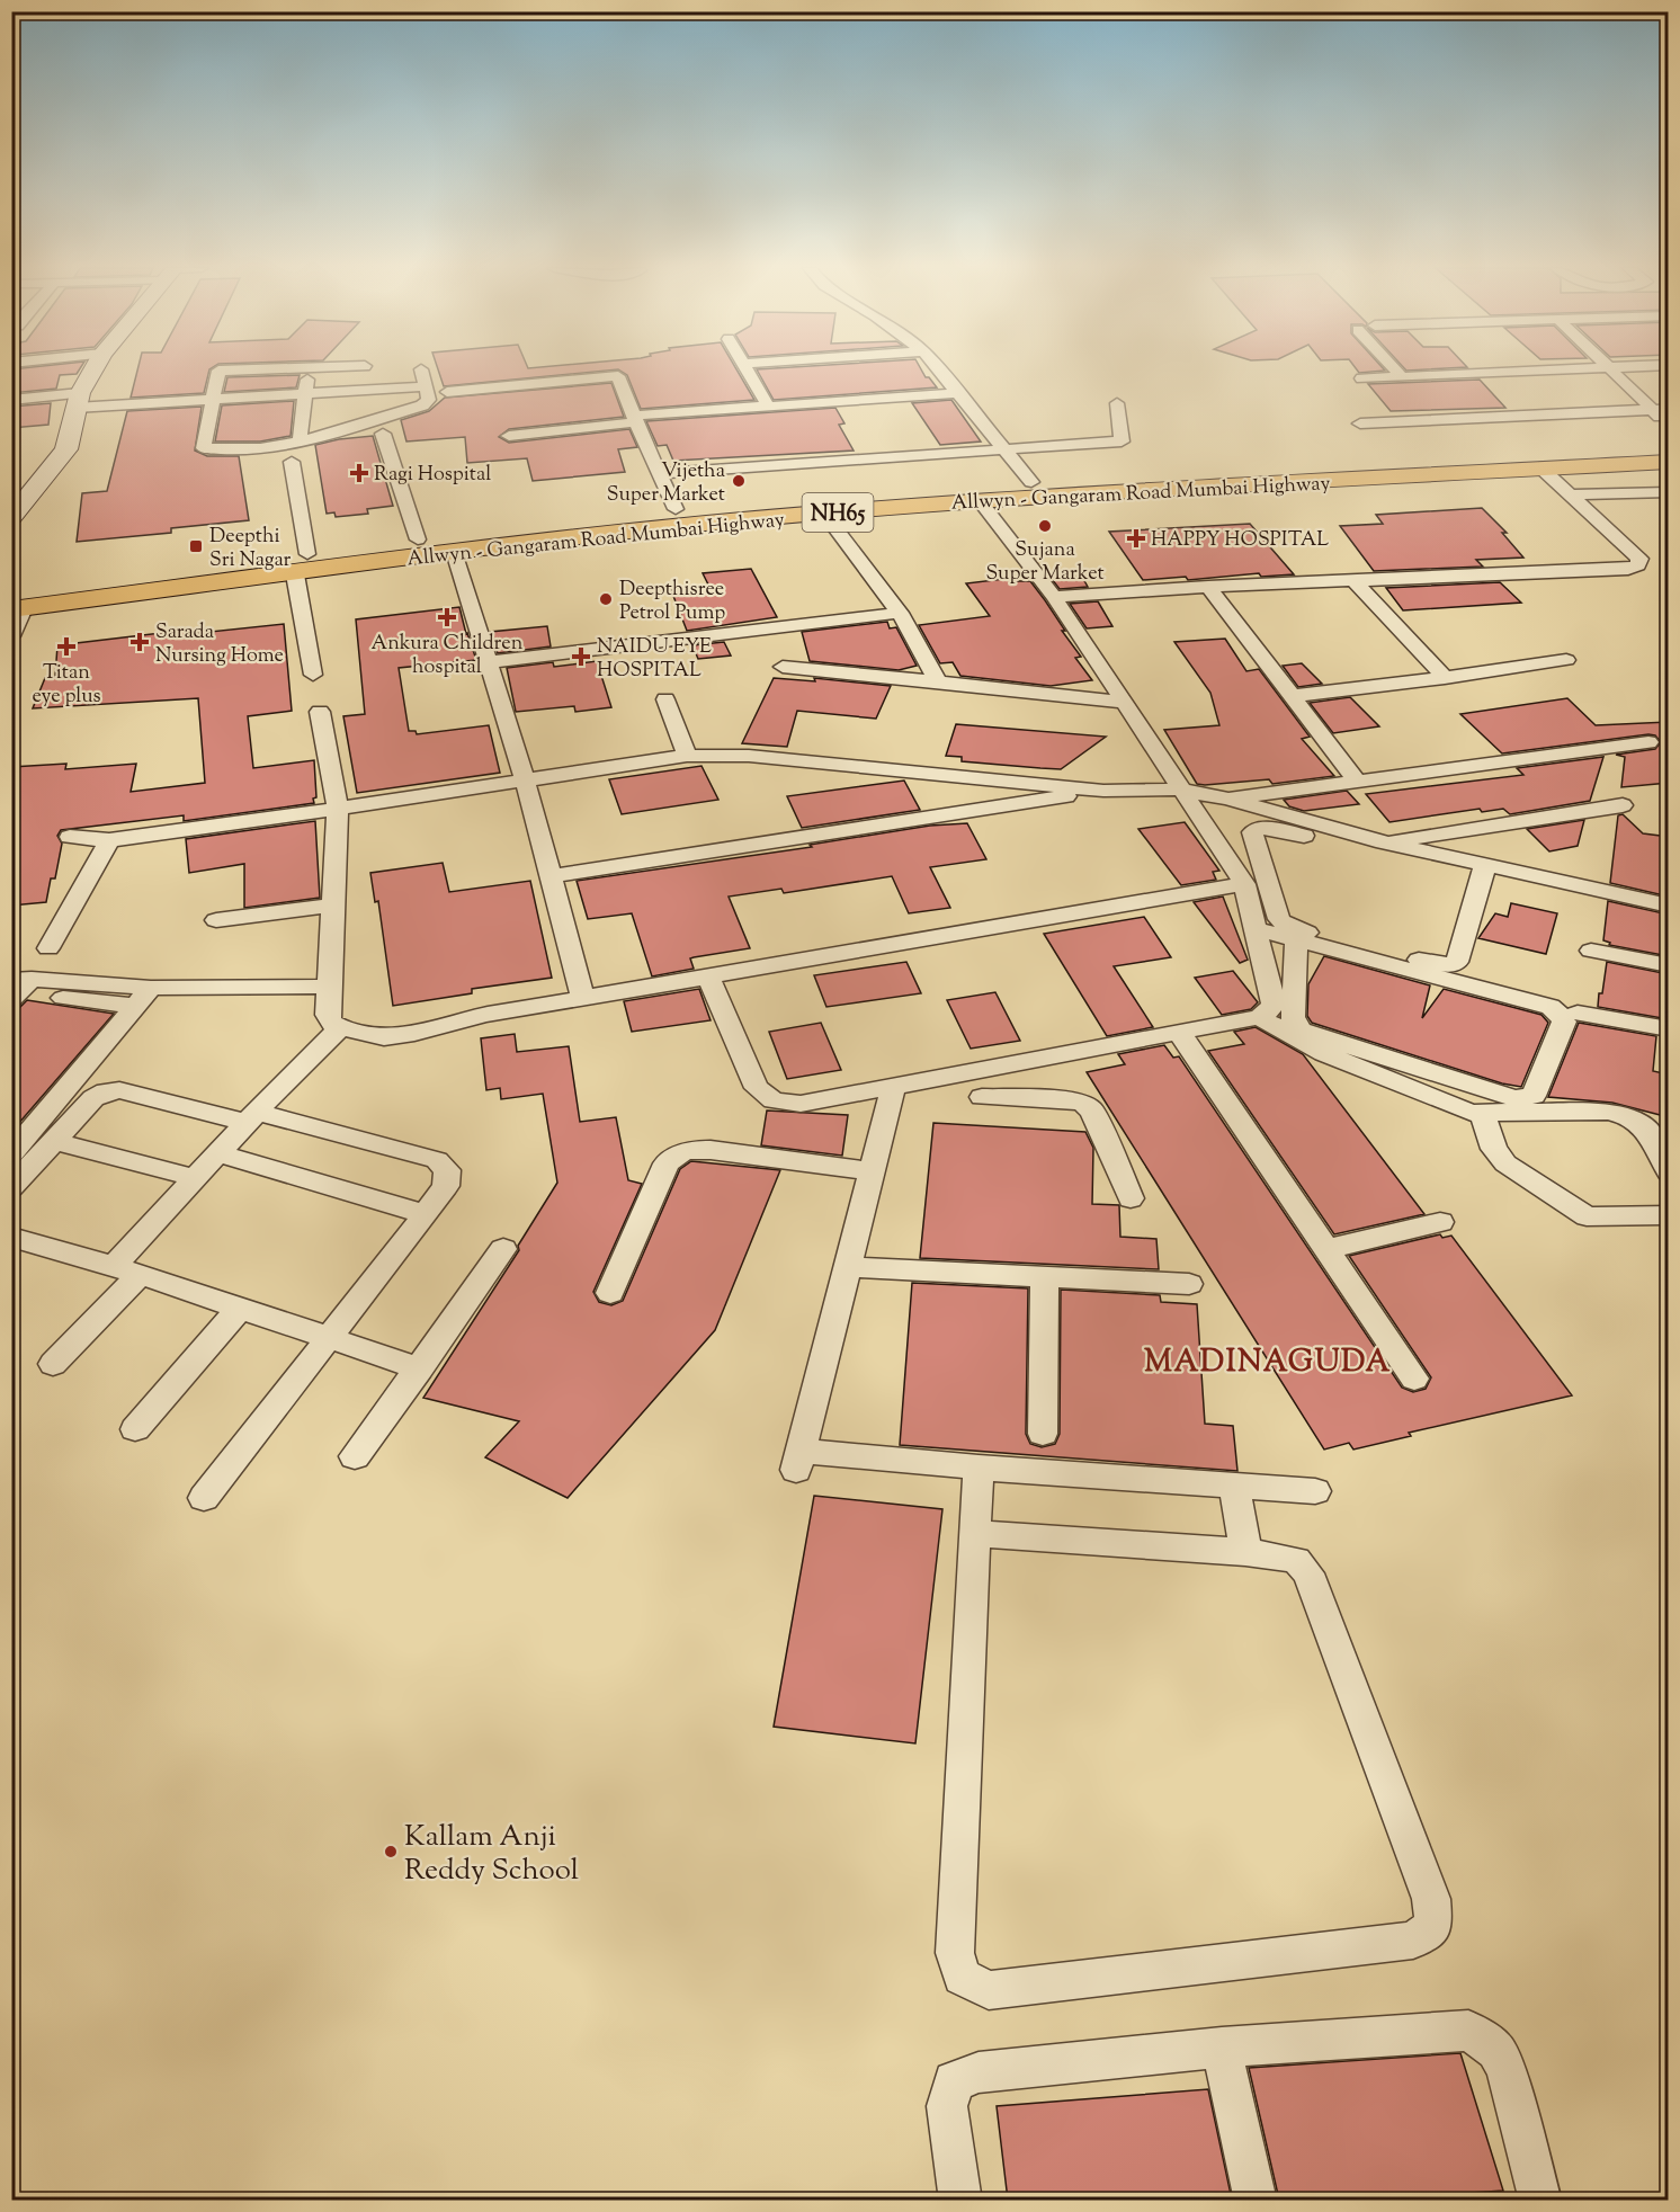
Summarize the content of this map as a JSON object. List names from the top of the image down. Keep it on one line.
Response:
{"streets":{"highway":["Allwyn - Gangaram Road Mumbai Highway","NH65"]},"districts":["MADINAGUDA"],"places":{"health":["Ragi Hospital","HAPPY HOSPITAL","Ankura Children hospital","Sarada Nursing Home","Titan eye plus","NAIDU EYE HOSPITAL"],"other":["Vijetha Super Market","Sujana Super Market","Deepthisree Petrol Pump","Kallam Anji Reddy School"],"transit":["Deepthi Sri Nagar"]}}
